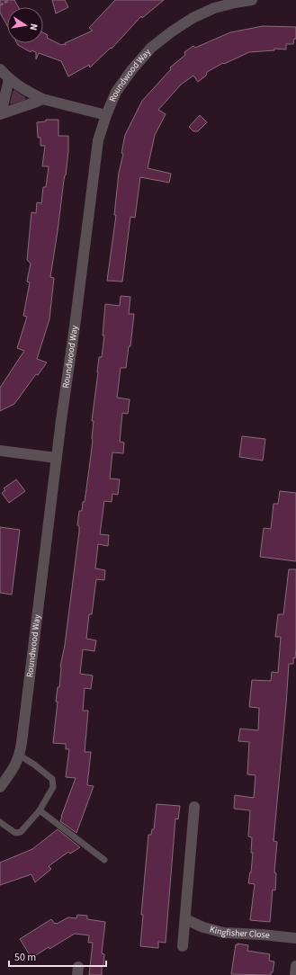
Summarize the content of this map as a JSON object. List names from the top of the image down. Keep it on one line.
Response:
{"streets":{"street":["Roundwood Way","Kingfisher Close"]},"scale_bar":"50 m","north":"right"}
